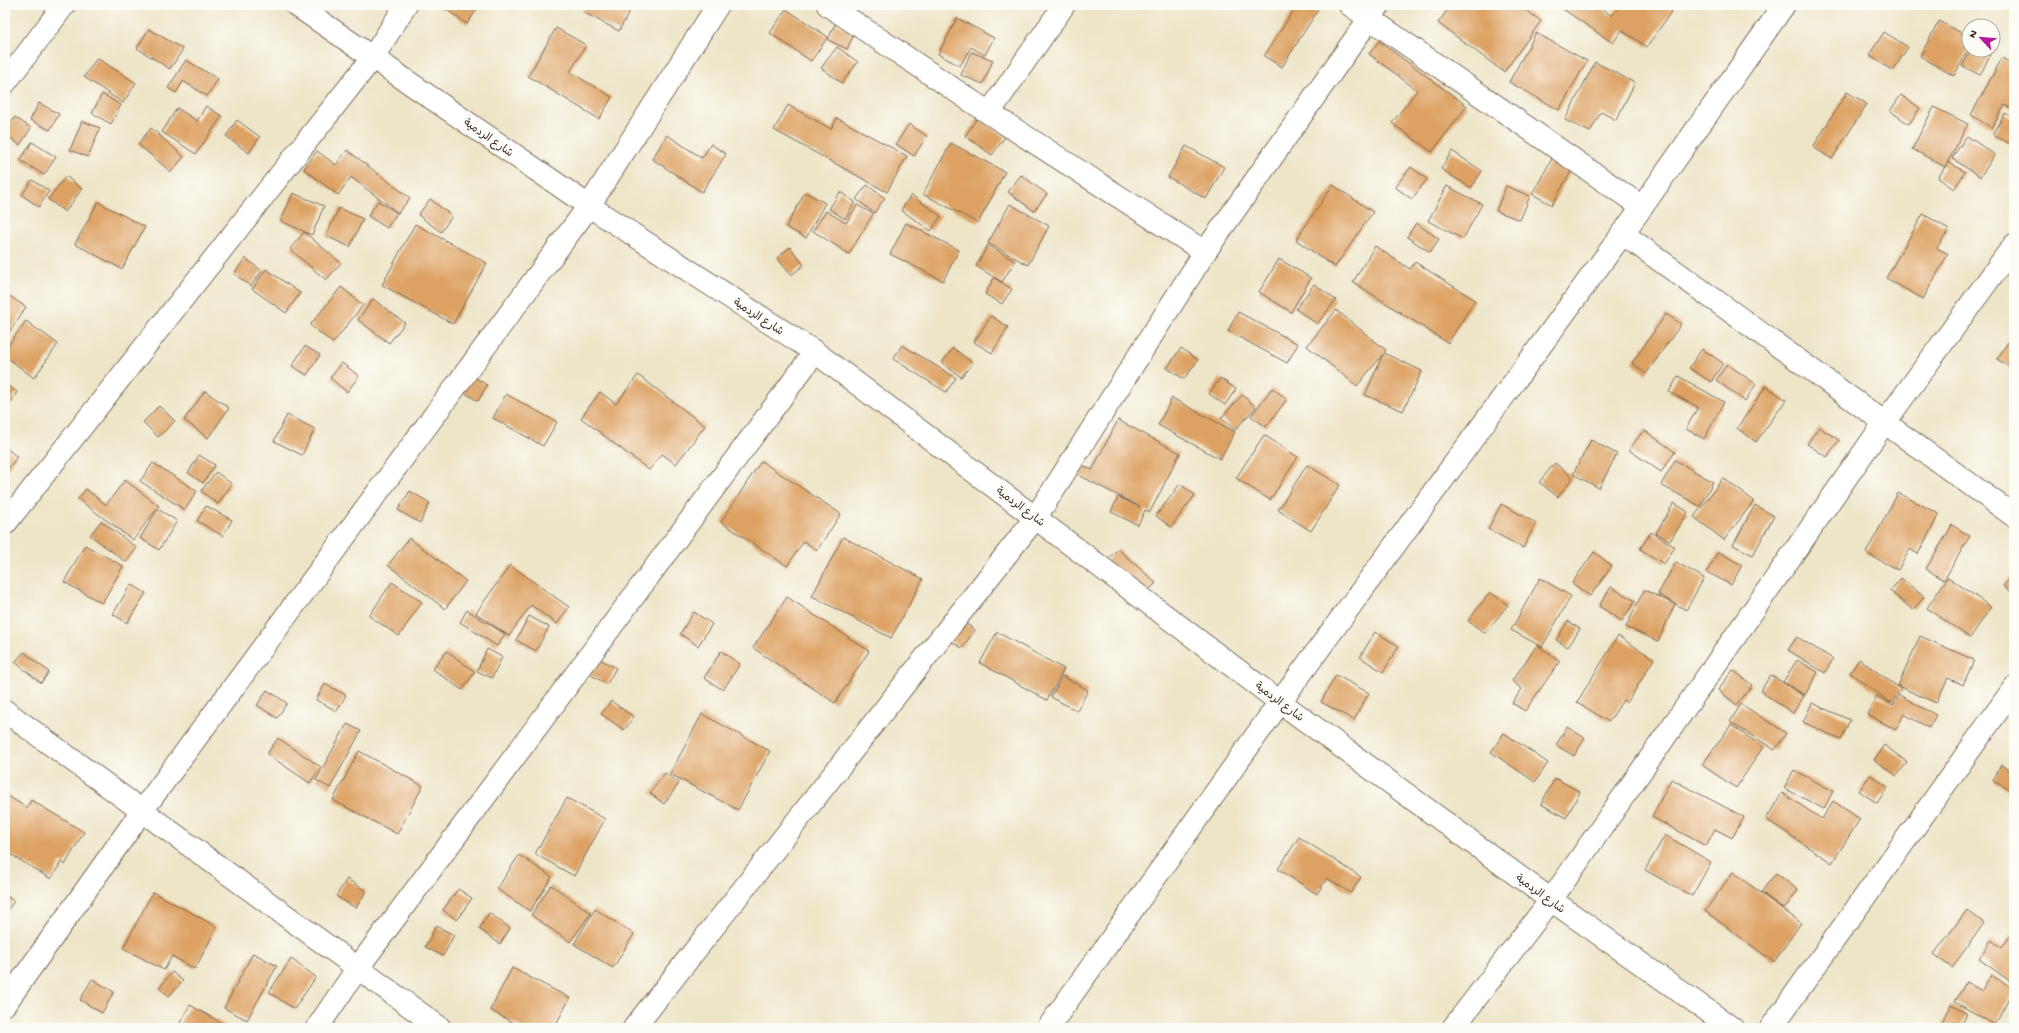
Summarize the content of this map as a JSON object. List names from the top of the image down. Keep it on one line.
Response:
{"streets":{"street":["شارع الردمية"]},"north":"top left"}
